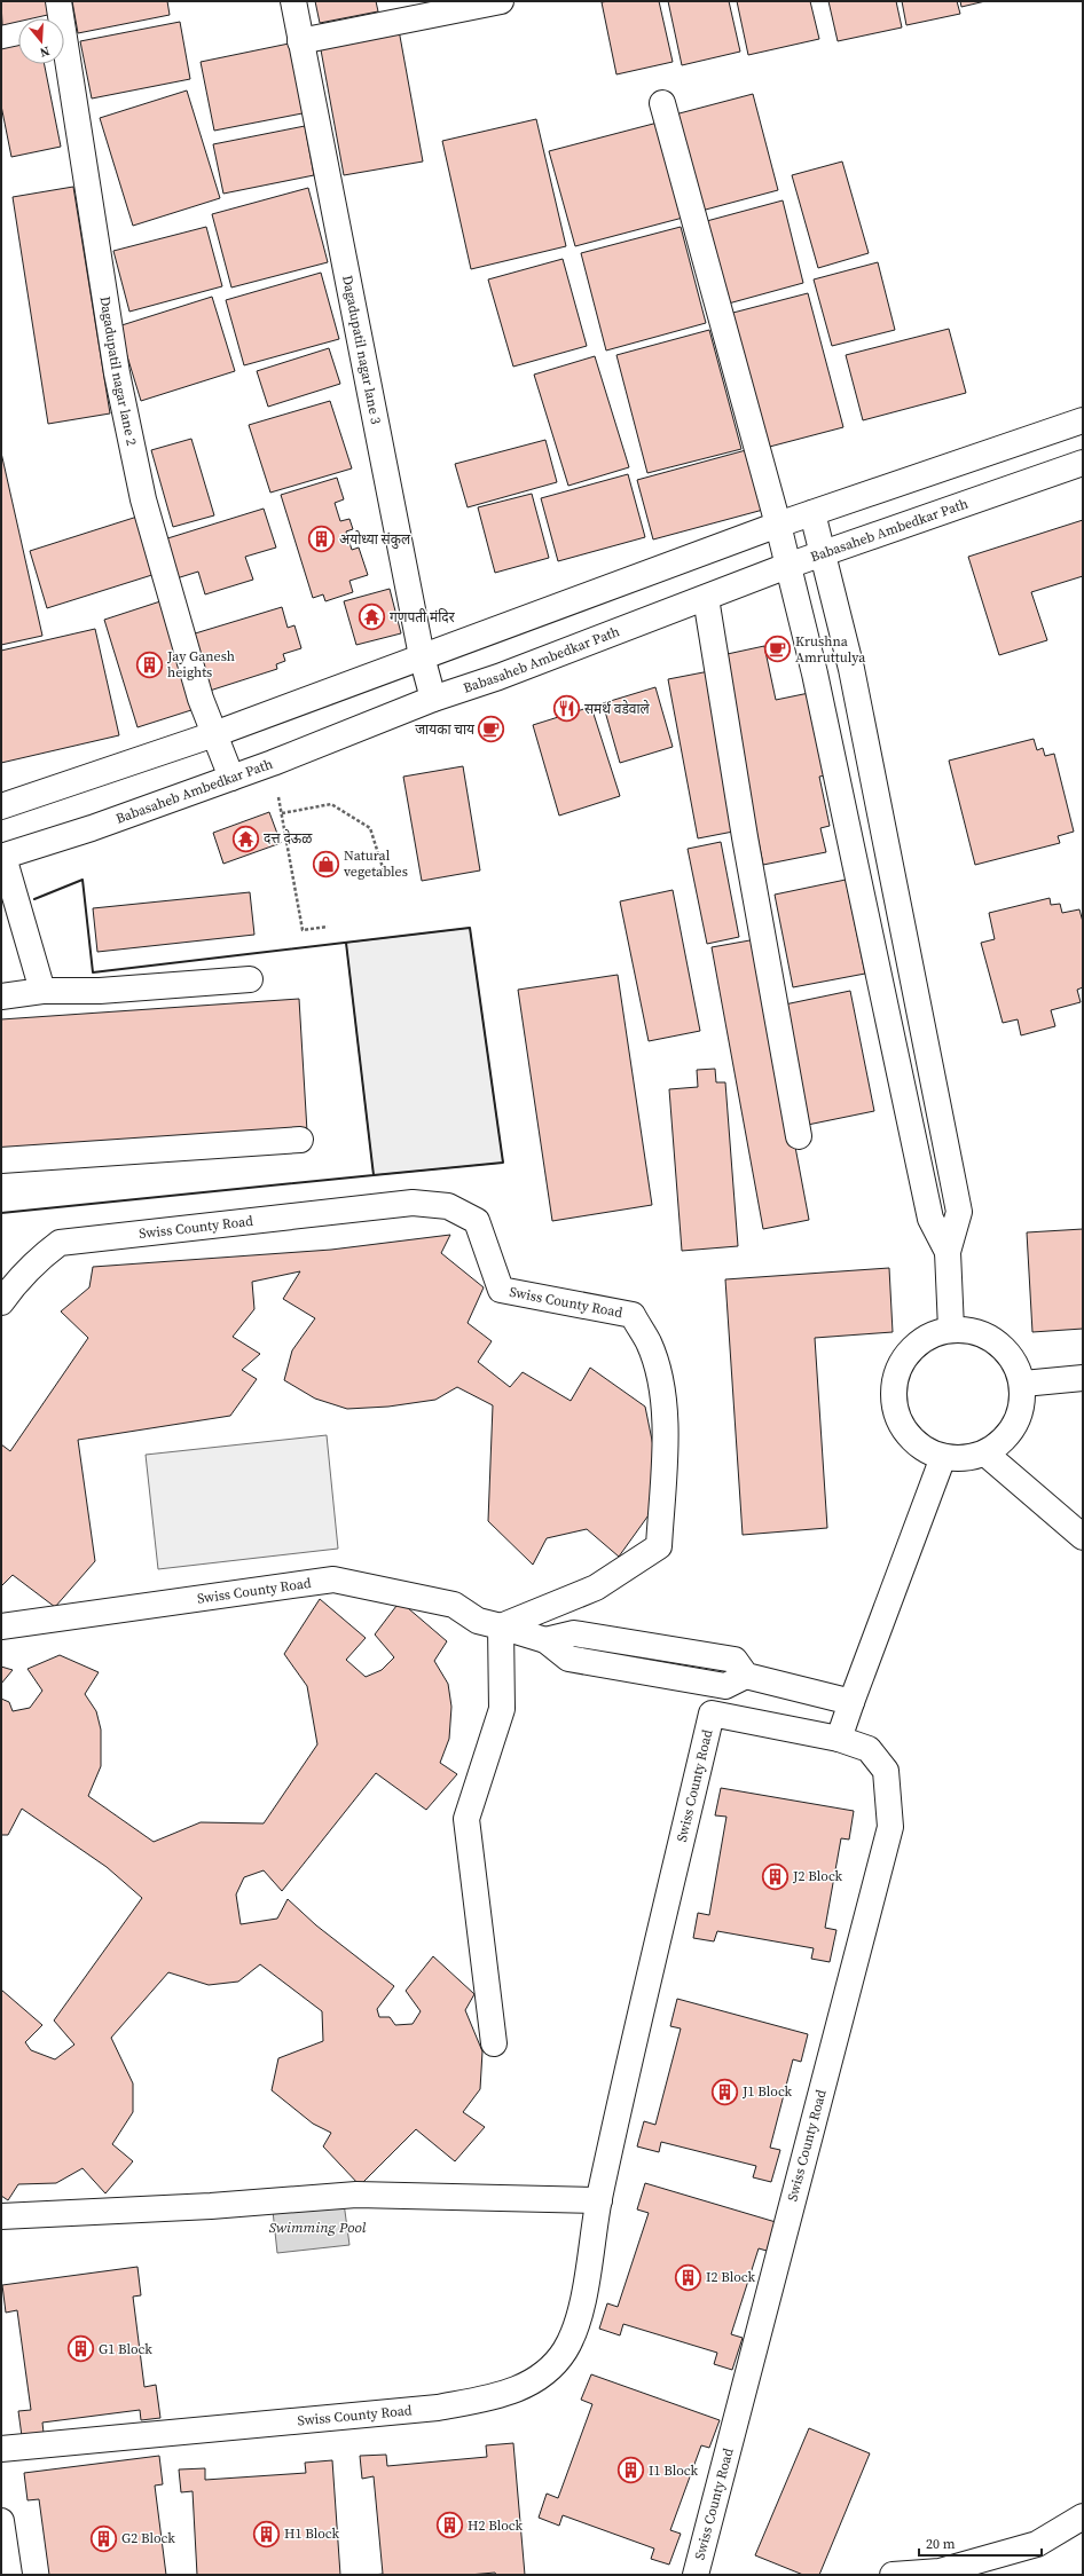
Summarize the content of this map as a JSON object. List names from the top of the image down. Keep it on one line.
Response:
{"streets":{"street":["Dagadupatil nagar lane 3","Dagadupatil nagar lane 2","Babasaheb Ambedkar Path","Swiss County Road"]},"crossings":[["Dagadupatil nagar lane 3","Babasaheb Ambedkar Path"],["Dagadupatil nagar lane 2","Babasaheb Ambedkar Path"]],"water":["Swimming Pool"],"places":{"building":["अयोध्या संकुल","Jay Ganesh heights","J2 Block","J1 Block","I2 Block","G1 Block","I1 Block","H2 Block","H1 Block","G2 Block"],"temple":["गणपती मंदिर","दत्त देऊळ"],"cafe":["Krushna Amruttulya","जायका चाय"],"restaurant":["समर्थ वडेवाले"],"shop":["Natural vegetables"]},"scale_bar":"20 m","north":"bottom"}
